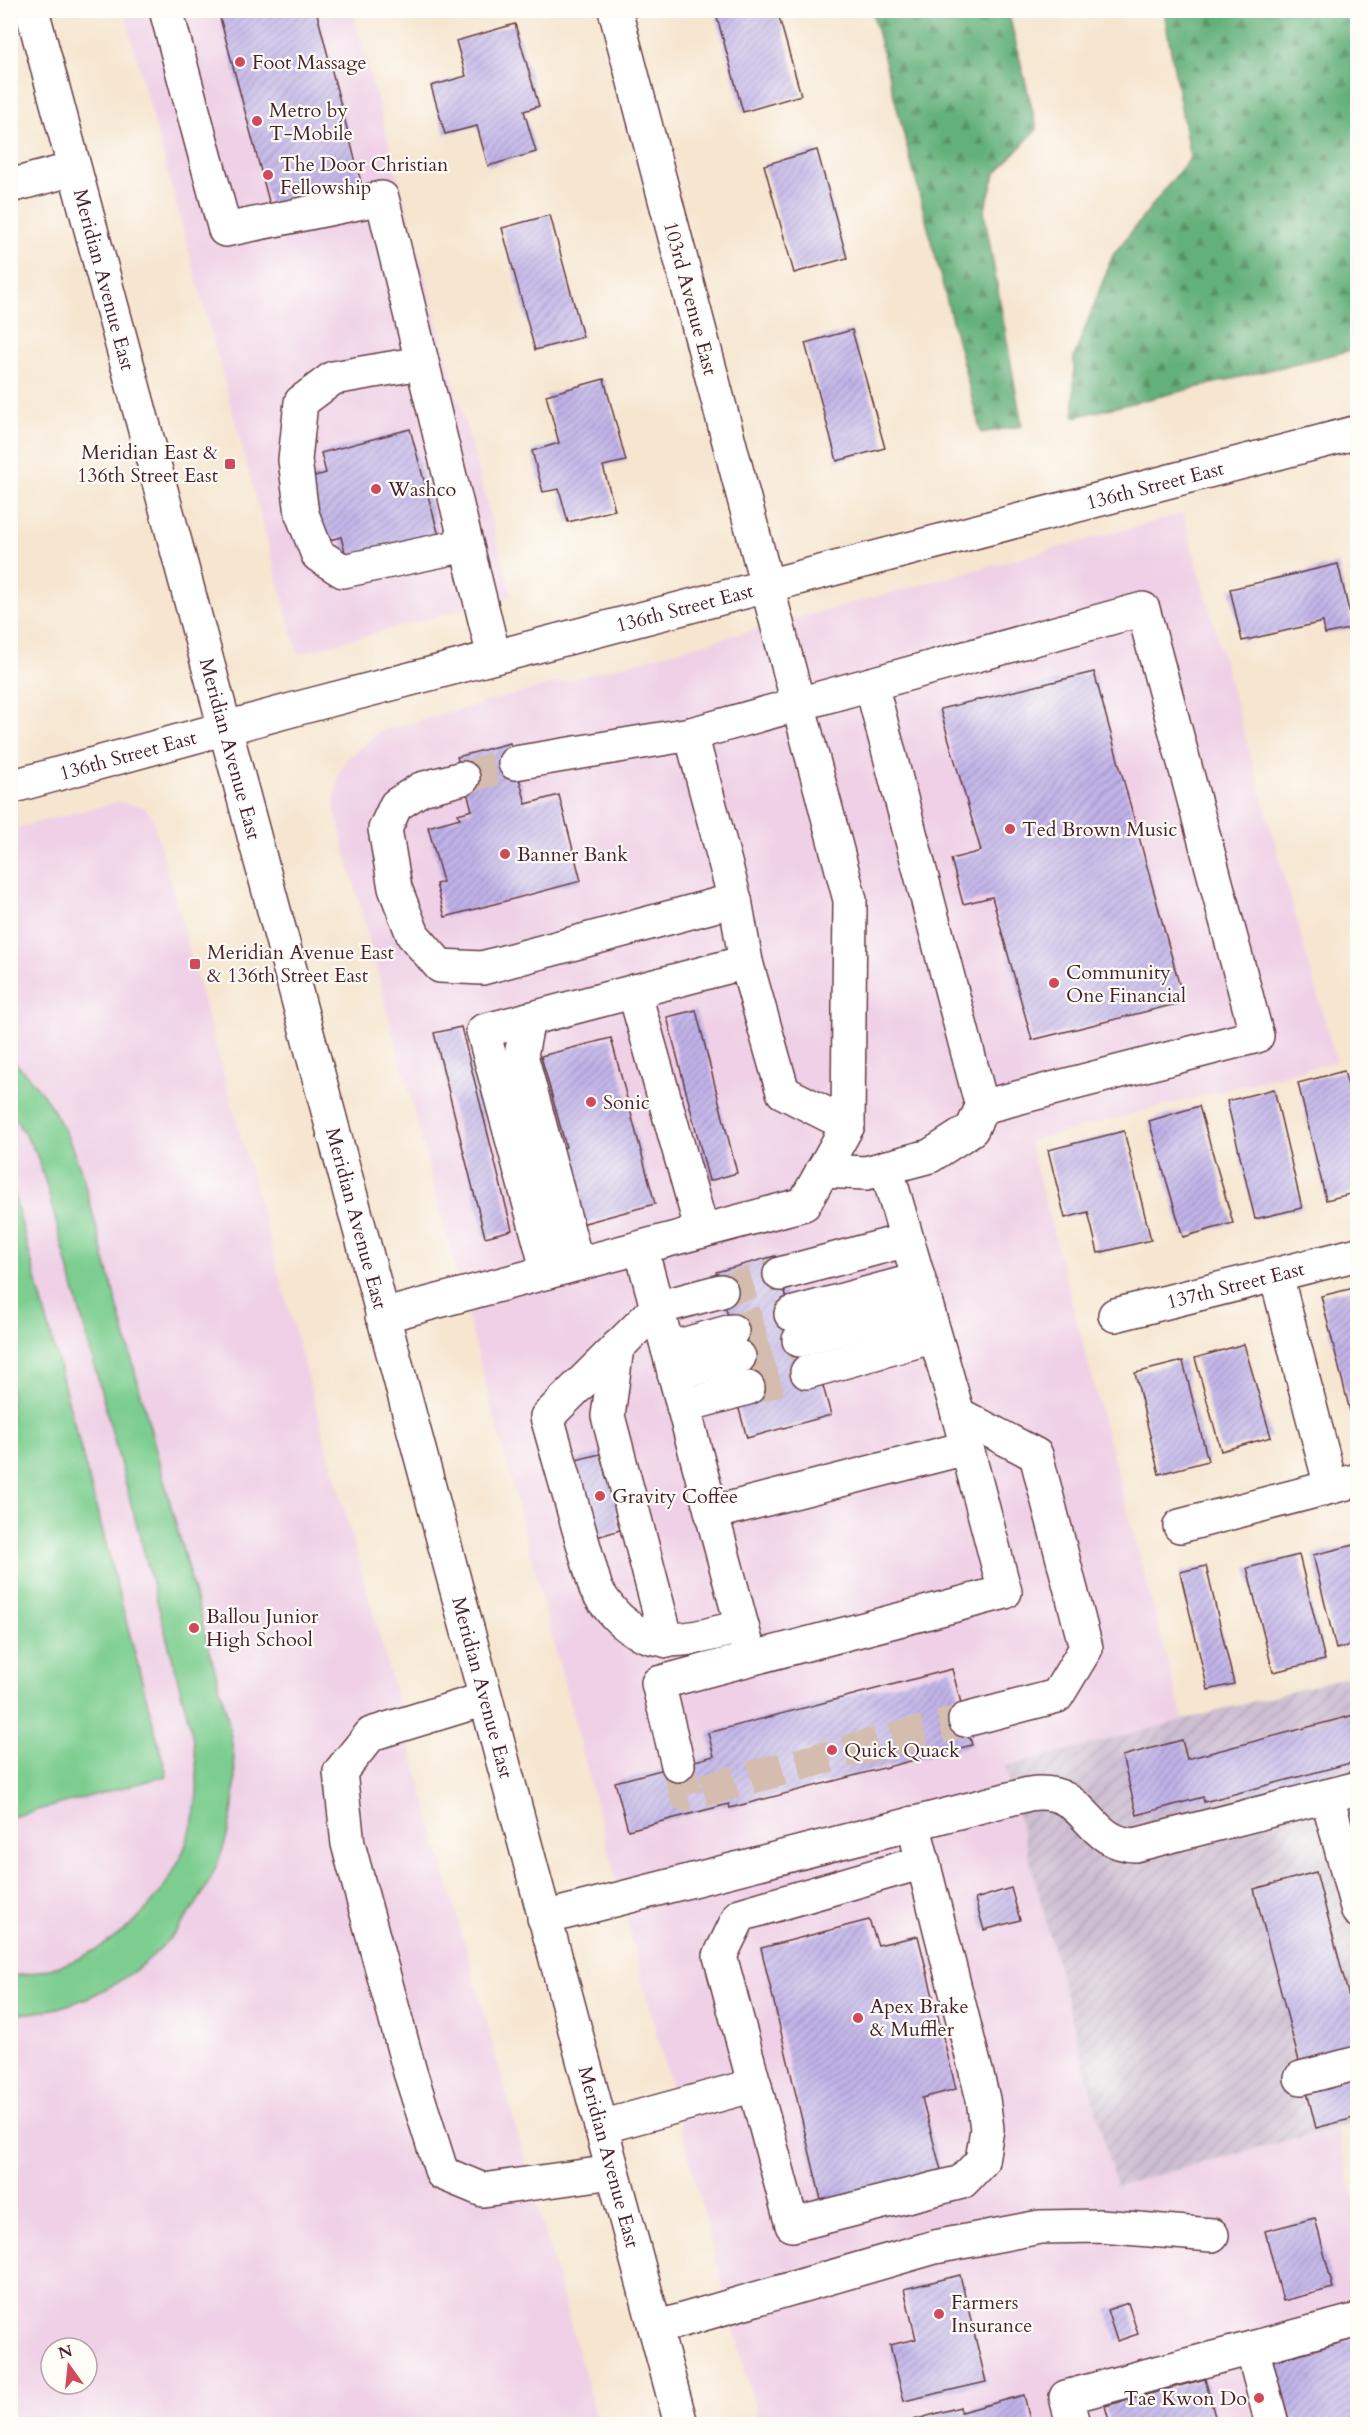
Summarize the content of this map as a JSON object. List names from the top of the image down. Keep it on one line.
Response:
{"streets":{"street":["Meridian Avenue East","103rd Avenue East","136th Street East","137th Street East"]},"crossings":[["Meridian Avenue East","136th Street East"],["103rd Avenue East","136th Street East"]],"places":{"other":["Foot Massage","Metro by T-Mobile","The Door Christian Fellowship","Washco","Ted Brown Music","Banner Bank","Community One Financial","Sonic","Gravity Coffee","Ballou Junior High School","Quick Quack","Apex Brake & Muffler","Farmers Insurance","Tae Kwon Do"],"transit":["Meridian East & 136th Street East","Meridian Avenue East & 136th Street East"]},"north":"top"}
